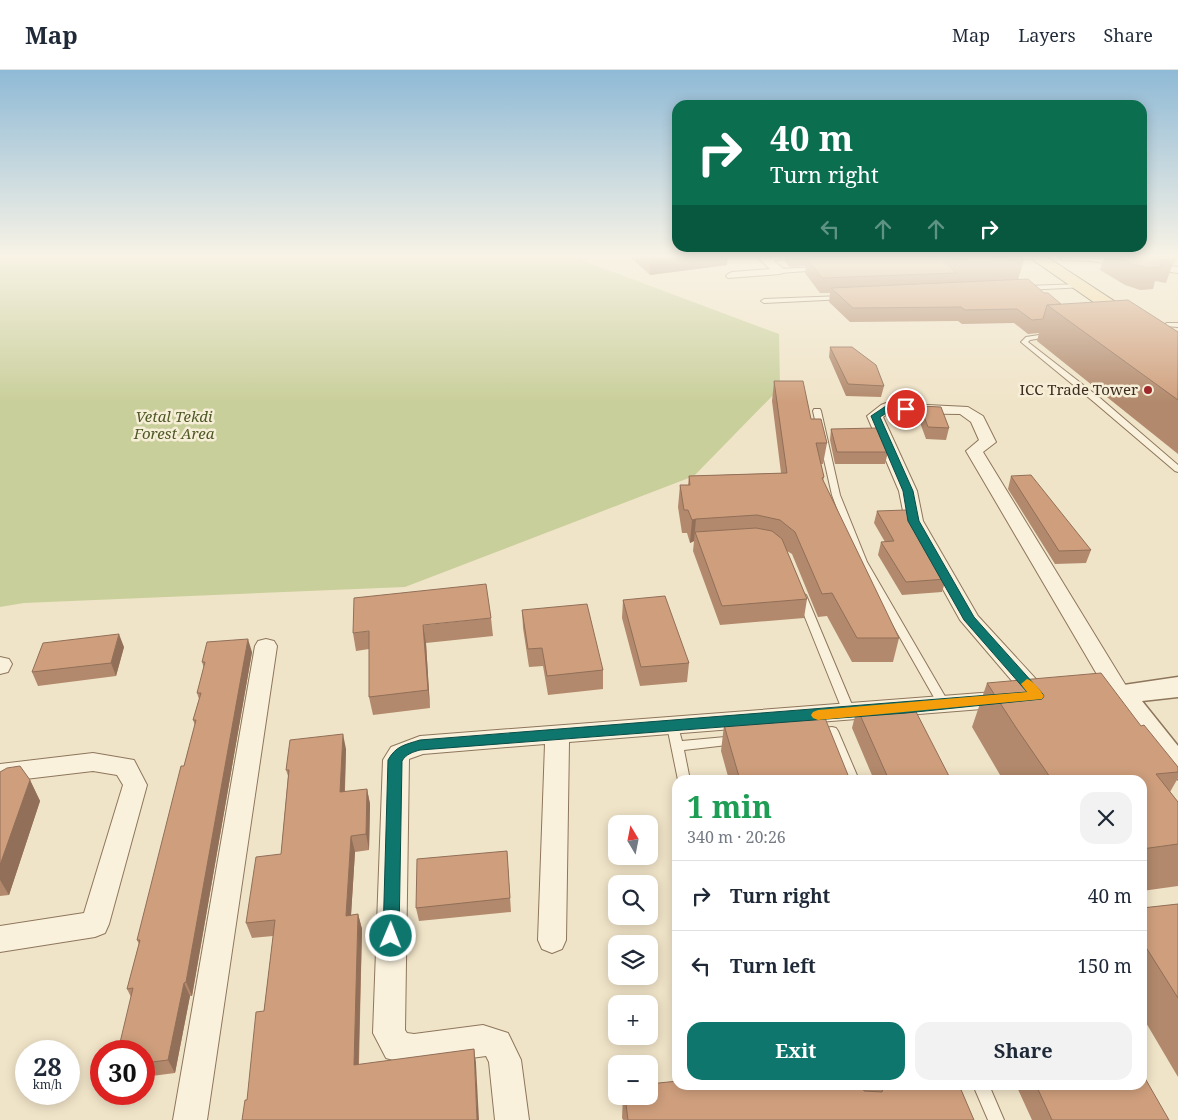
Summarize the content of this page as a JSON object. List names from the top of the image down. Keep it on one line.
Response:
{"parks":["Vetal Tekdi Forest Area"],"places":["ICC Trade Tower"],"north":"top","page":{"header":"Map","nav":["Map","Layers","Share"],"turn":["40 m","Turn right"],"heading":["1 min","340 m · 20:26"],"map_buttons":["+","−"],"list":[{"name":"Turn right","value":"40 m"},{"name":"Turn left","value":"150 m"}],"buttons":["Exit","Share"],"speed":"28 km/h","limit":"30"}}
